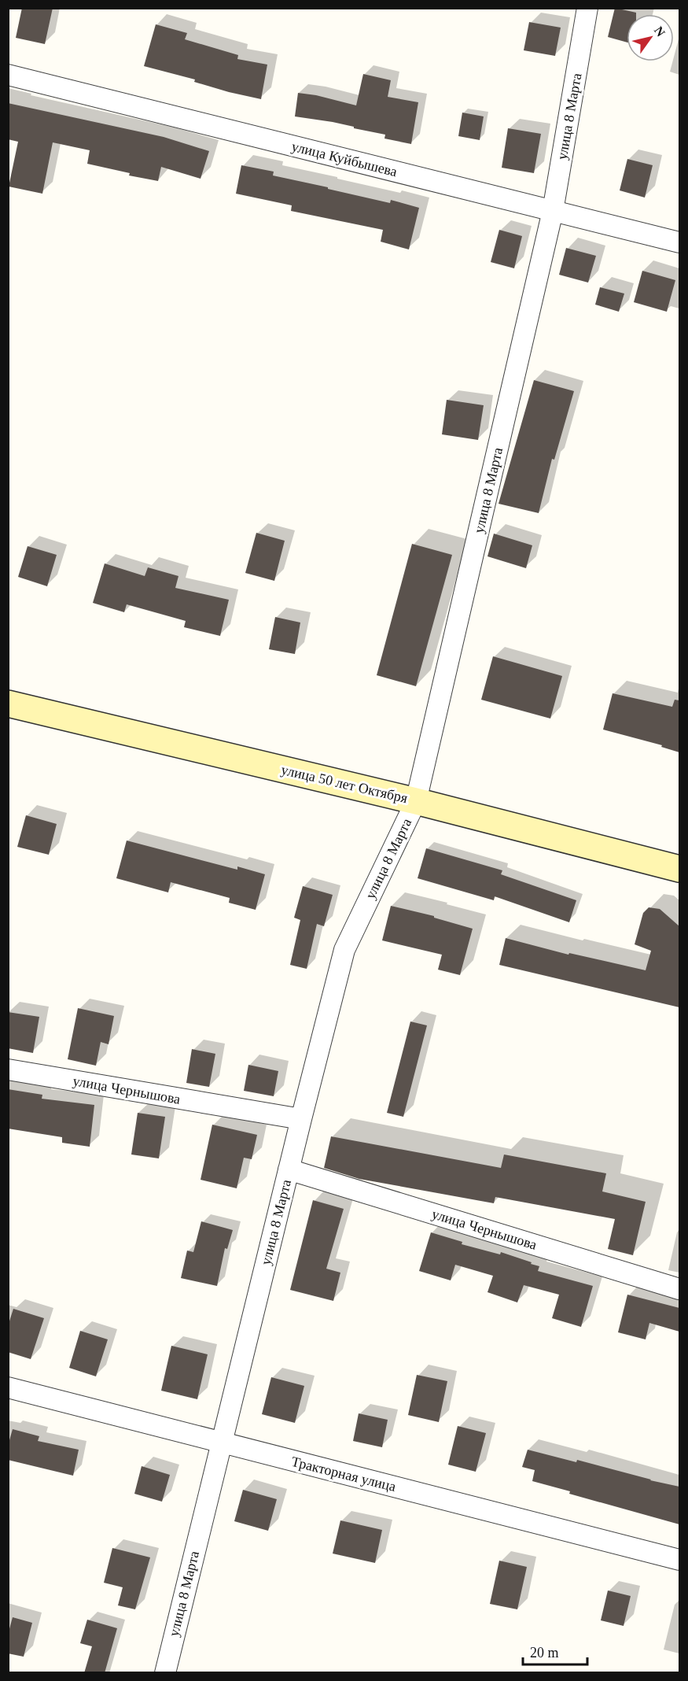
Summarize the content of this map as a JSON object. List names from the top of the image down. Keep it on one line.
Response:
{"streets":{"main road":["улица 50 лет Октября"],"street":["улица 8 Марта","улица Куйбышева","улица Чернышова","Тракторная улица"]},"crossings":[["улица 8 Марта","улица Куйбышева"],["улица 8 Марта","улица 50 лет Октября"],["улица 8 Марта","улица Чернышова"],["улица 8 Марта","Тракторная улица"]],"scale_bar":"20 m","north":"top right"}
